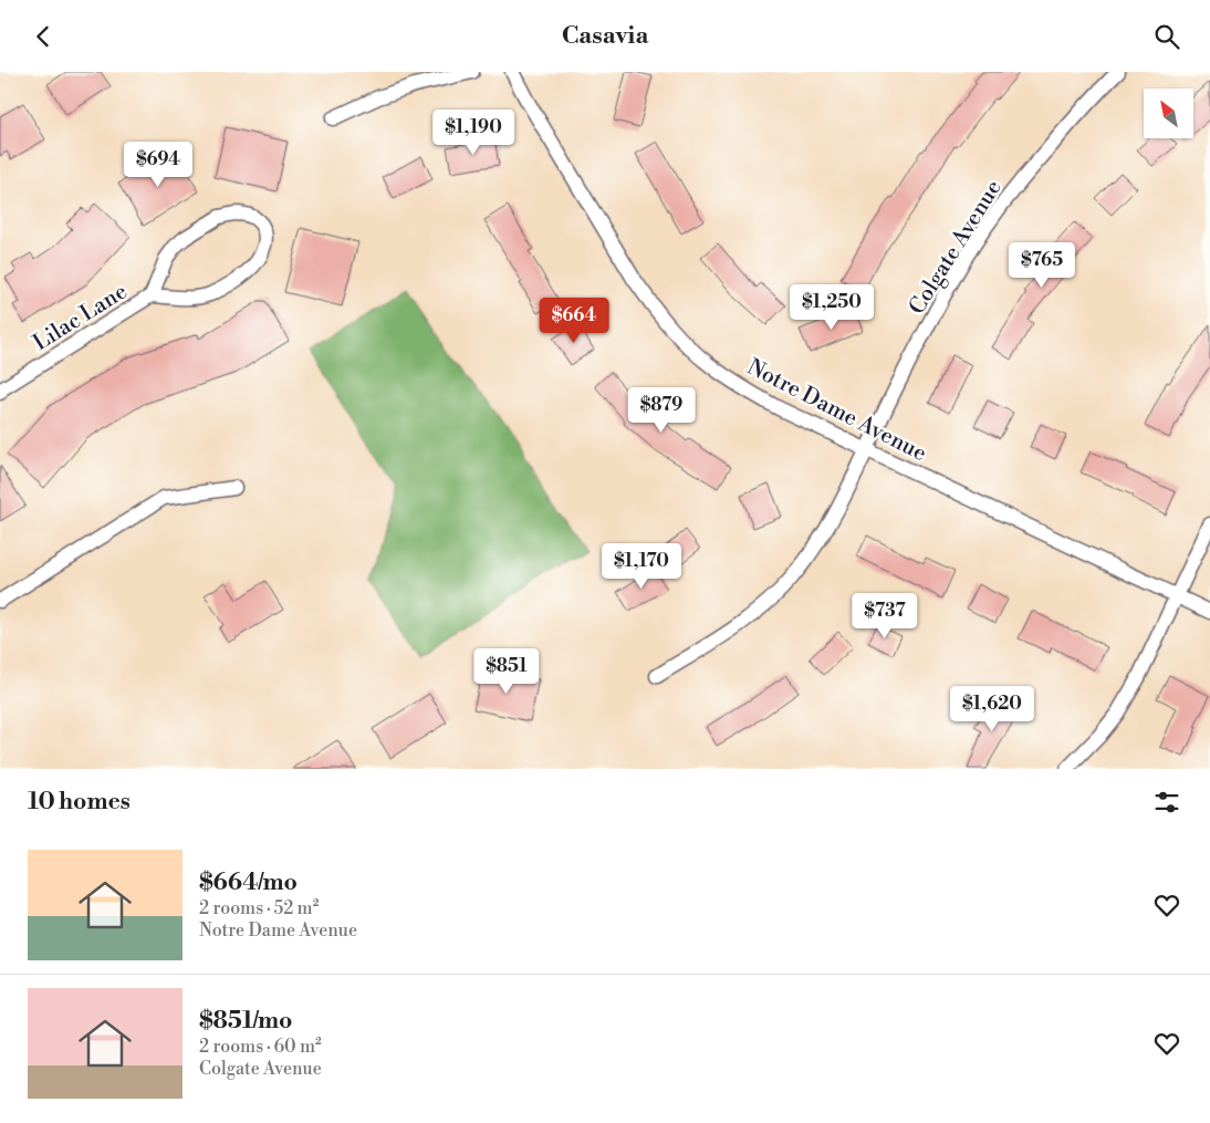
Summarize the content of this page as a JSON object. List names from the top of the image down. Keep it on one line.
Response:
{"streets":{"street":["Colgate Avenue","Lilac Lane","Notre Dame Avenue"]},"crossings":[["Colgate Avenue","Notre Dame Avenue"]],"north":"top left","page":{"header":"Casavia","price":["$1,190","$694","$765","$1,250","$664","$879","$1,170","$737","$851","$1,620"],"heading":"10 homes","list":[{"name":"$664/mo","note":"2 rooms · 52 m² · Notre Dame Avenue"},{"name":"$851/mo","note":"2 rooms · 60 m² · Colgate Avenue"}]}}
